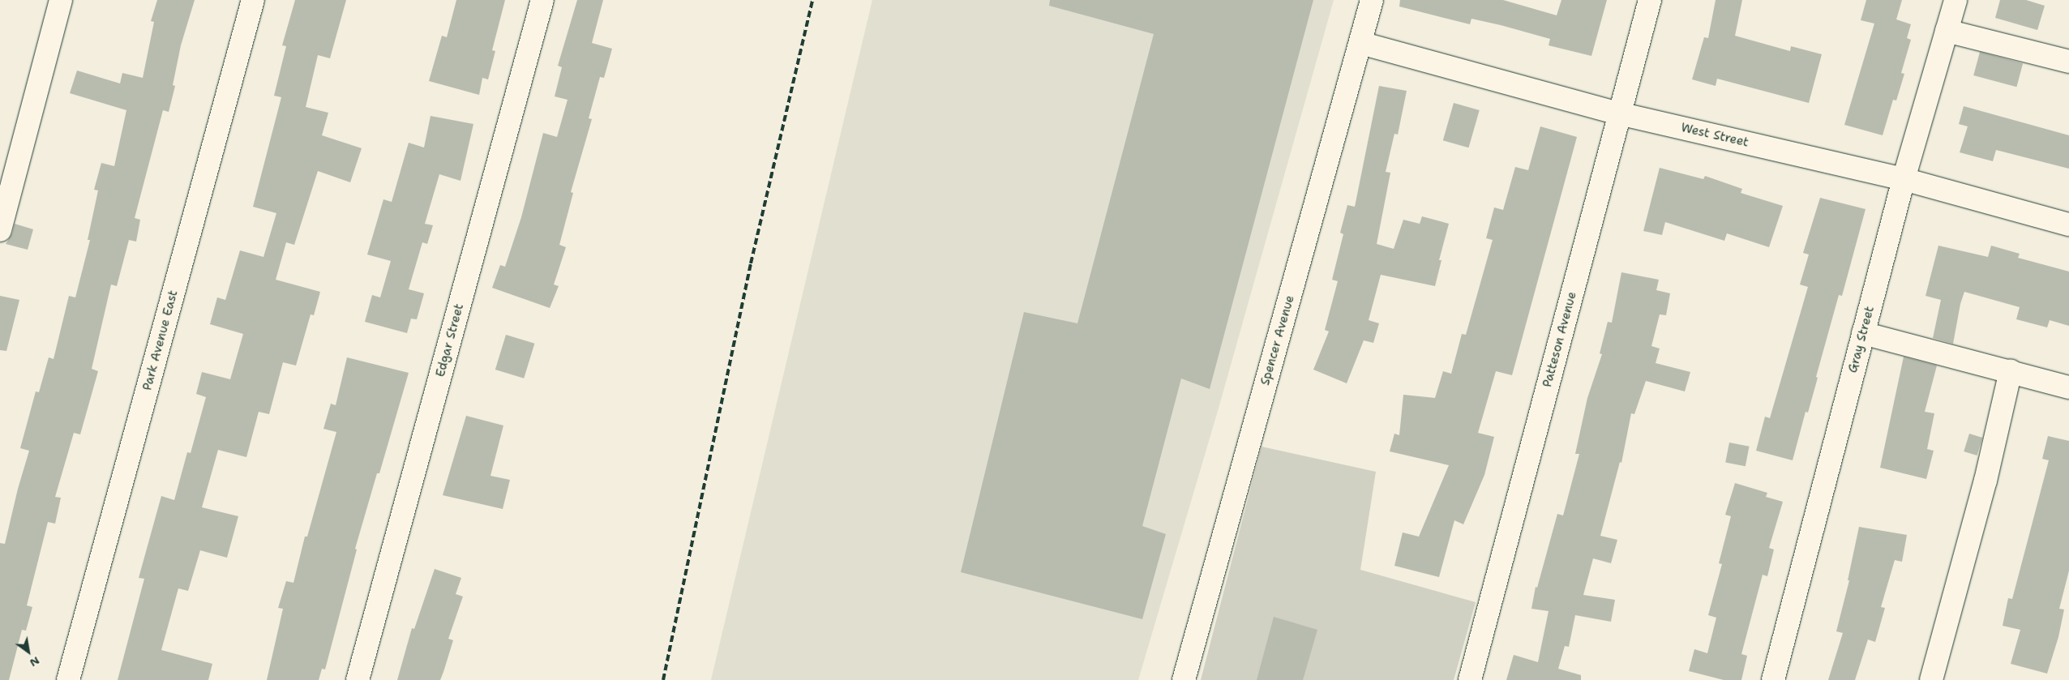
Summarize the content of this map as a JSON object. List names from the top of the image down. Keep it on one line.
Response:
{"streets":{"street":["West Street","Patteson Avenue","Gray Street","Park Avenue East","Edgar Street","Spencer Avenue"]},"crossings":[["West Street","Patteson Avenue"],["West Street","Gray Street"],["West Street","Spencer Avenue"]],"north":"bottom right"}
